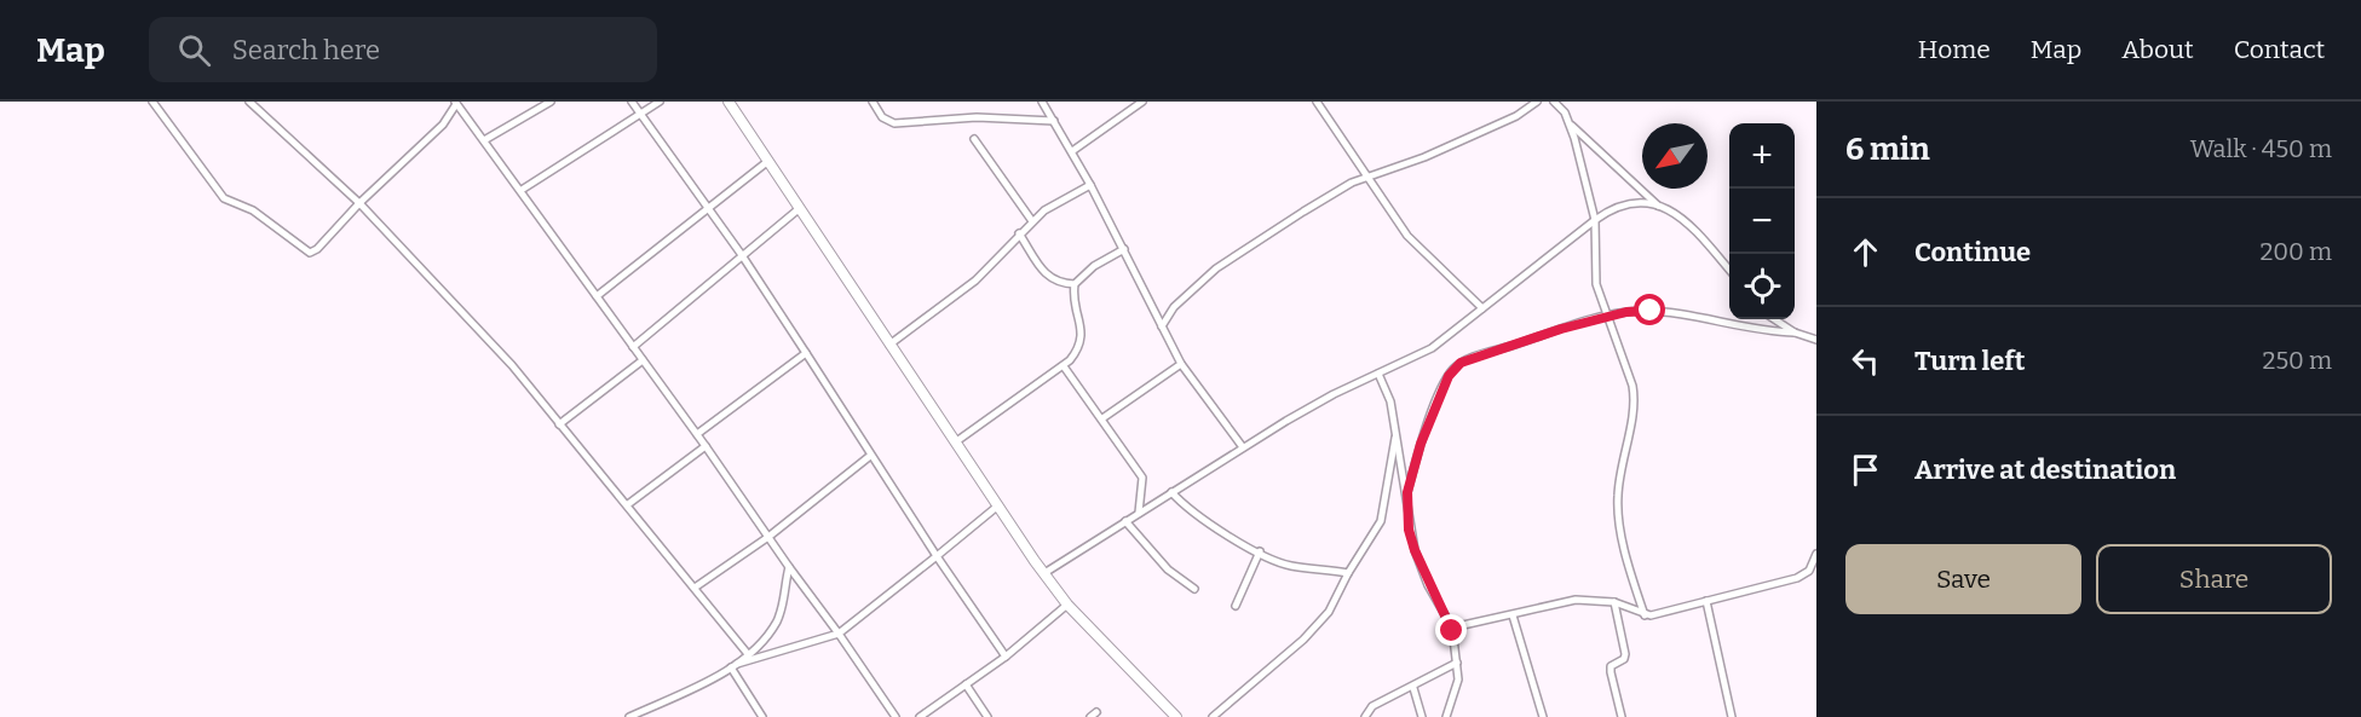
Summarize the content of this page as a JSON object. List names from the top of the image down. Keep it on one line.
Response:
{"north":"bottom left","page":{"header":"Map","search":"Search here","nav":["Home","Map","About","Contact"],"heading":["6 min","Walk · 450 m"],"map_buttons":["+","−"],"list":[["Continue","200 m"],["Turn left","250 m"],"Arrive at destination"],"buttons":["Save","Share"]}}
